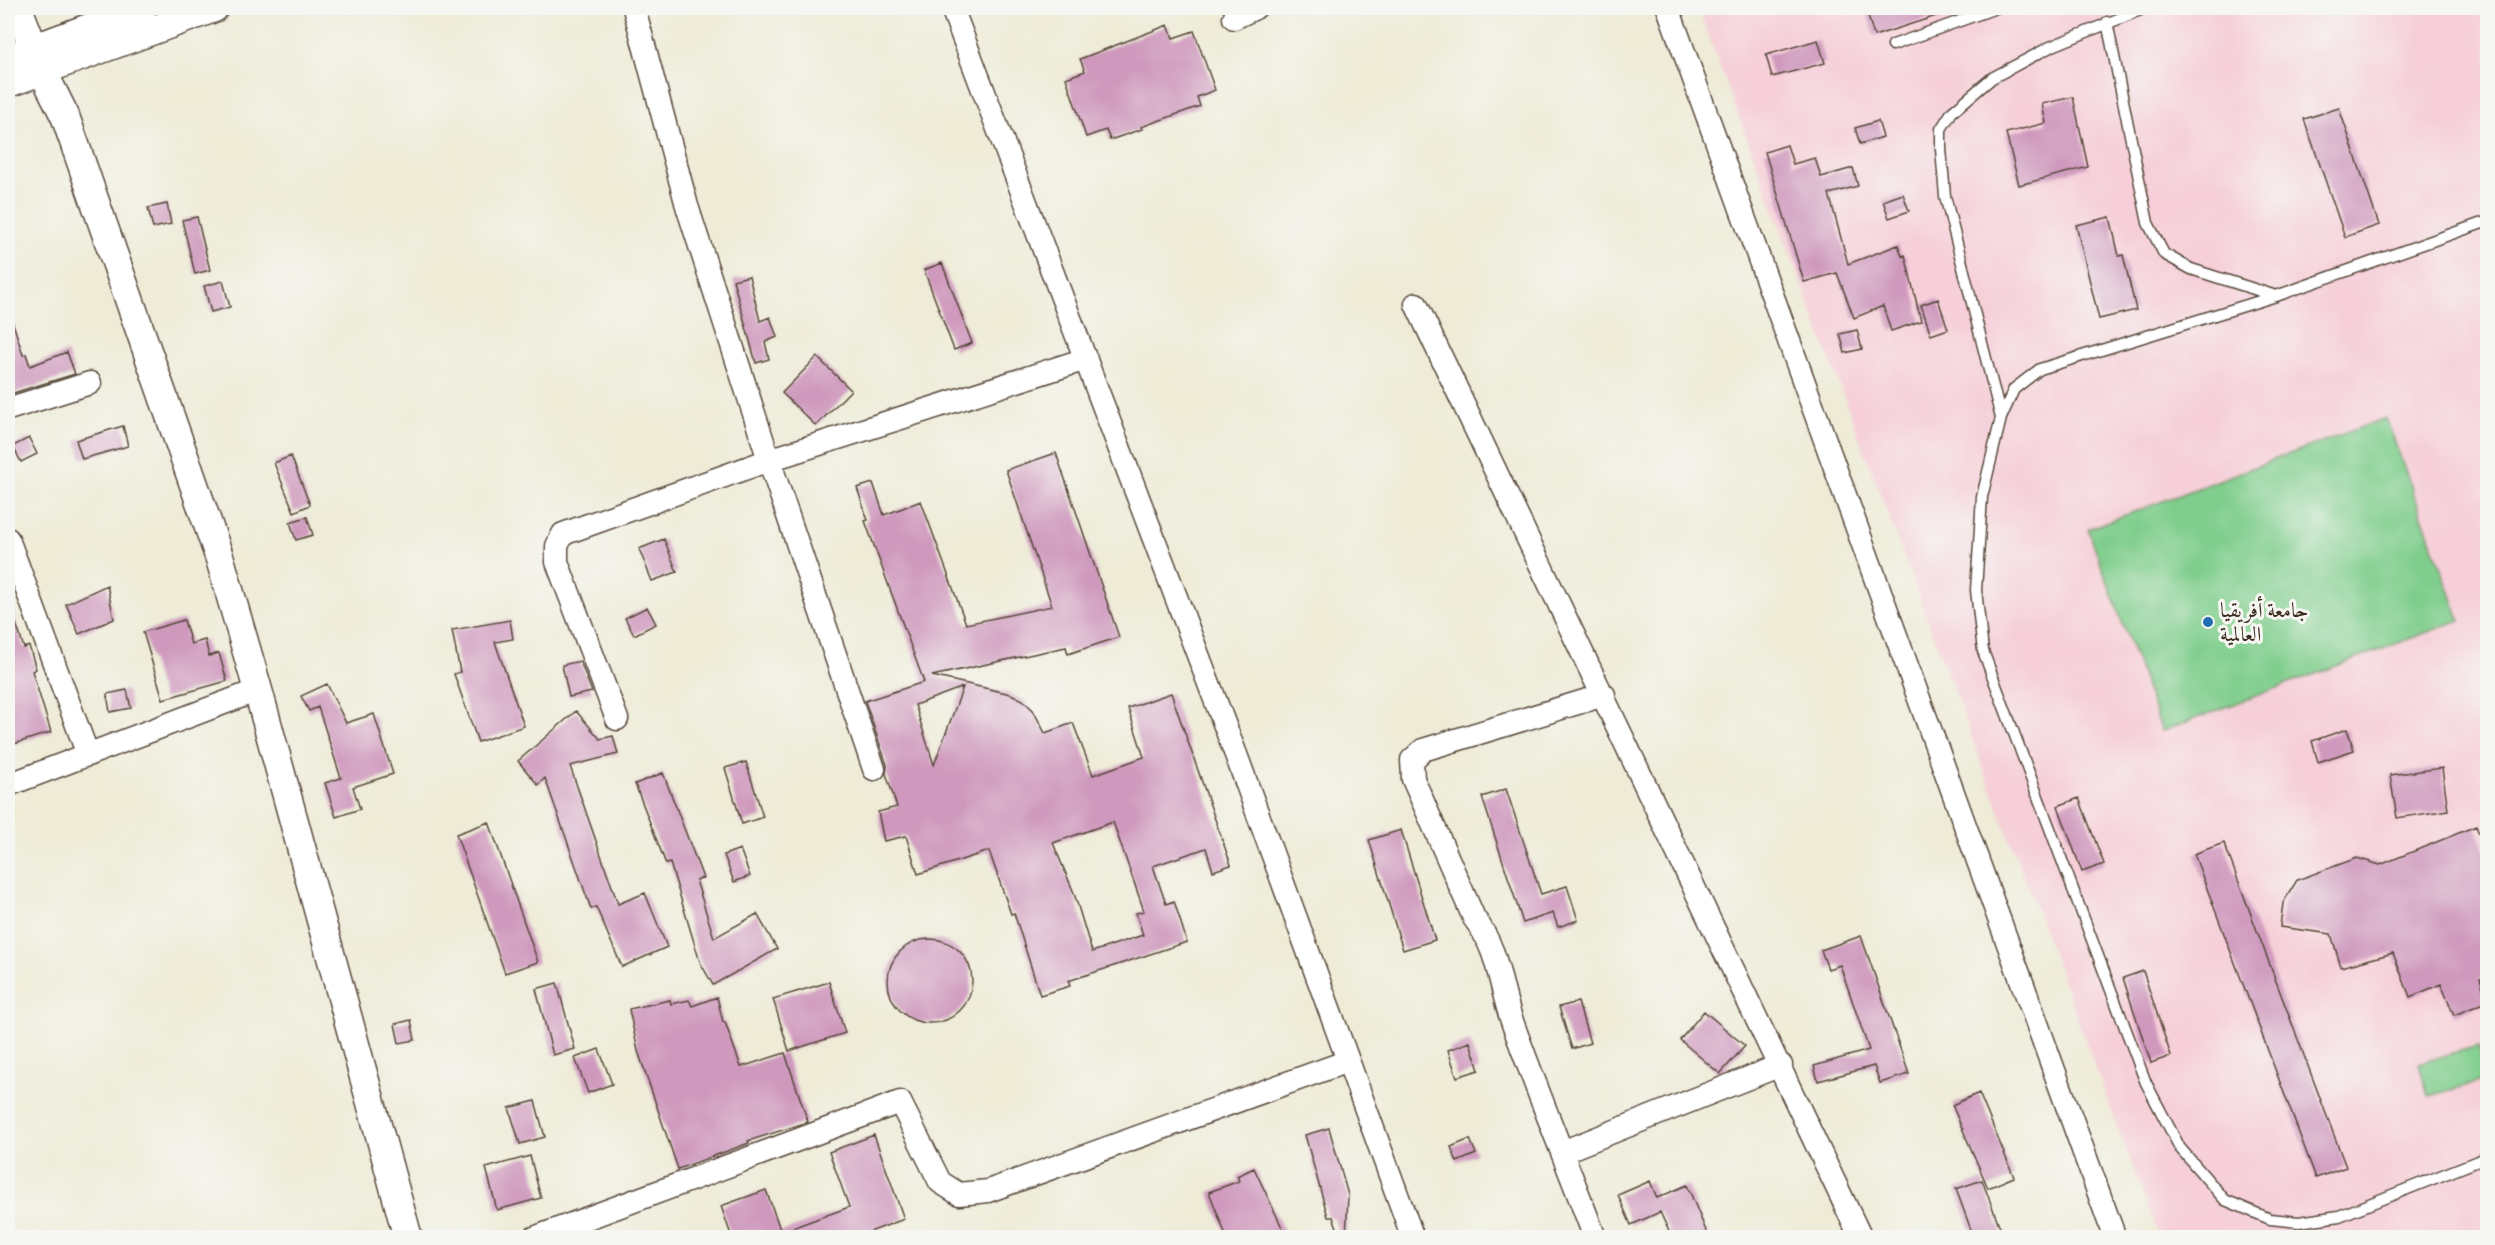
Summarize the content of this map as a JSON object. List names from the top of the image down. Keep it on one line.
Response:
{"places":["جامعة أفريقيا العالمية"]}
